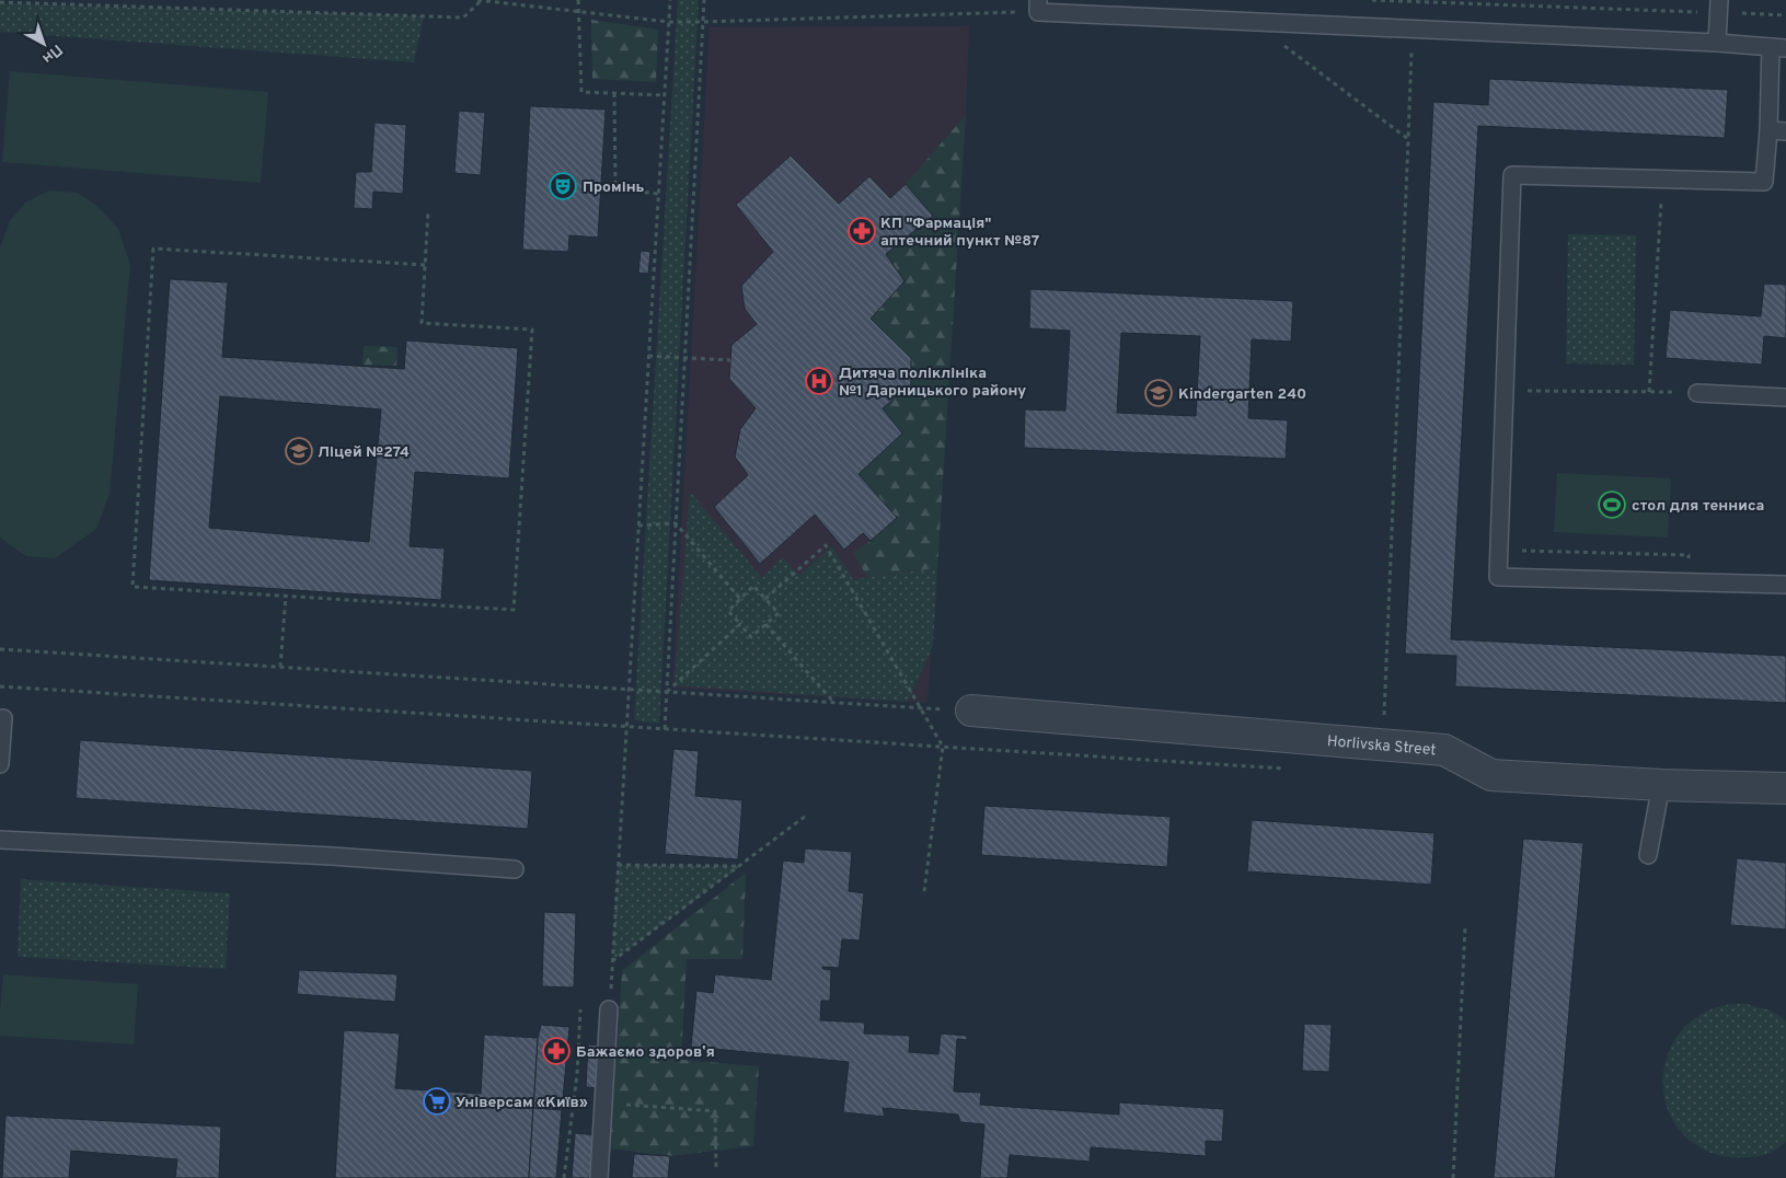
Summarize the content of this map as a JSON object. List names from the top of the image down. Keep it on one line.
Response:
{"streets":{"street":["Horlivska Street"]},"places":{"theatre":["Промінь"],"pharmacy":["КП \"Фармація\" аптечний пункт №87","Бажаємо здоровʼя"],"hospital":["Дитяча поліклініка №1 Дарницького району"],"school or university":["Kindergarten 240","Ліцей №274"],"sports":["стол для тенниса"],"supermarket":["Універсам «Київ»"]},"north":"bottom right"}
